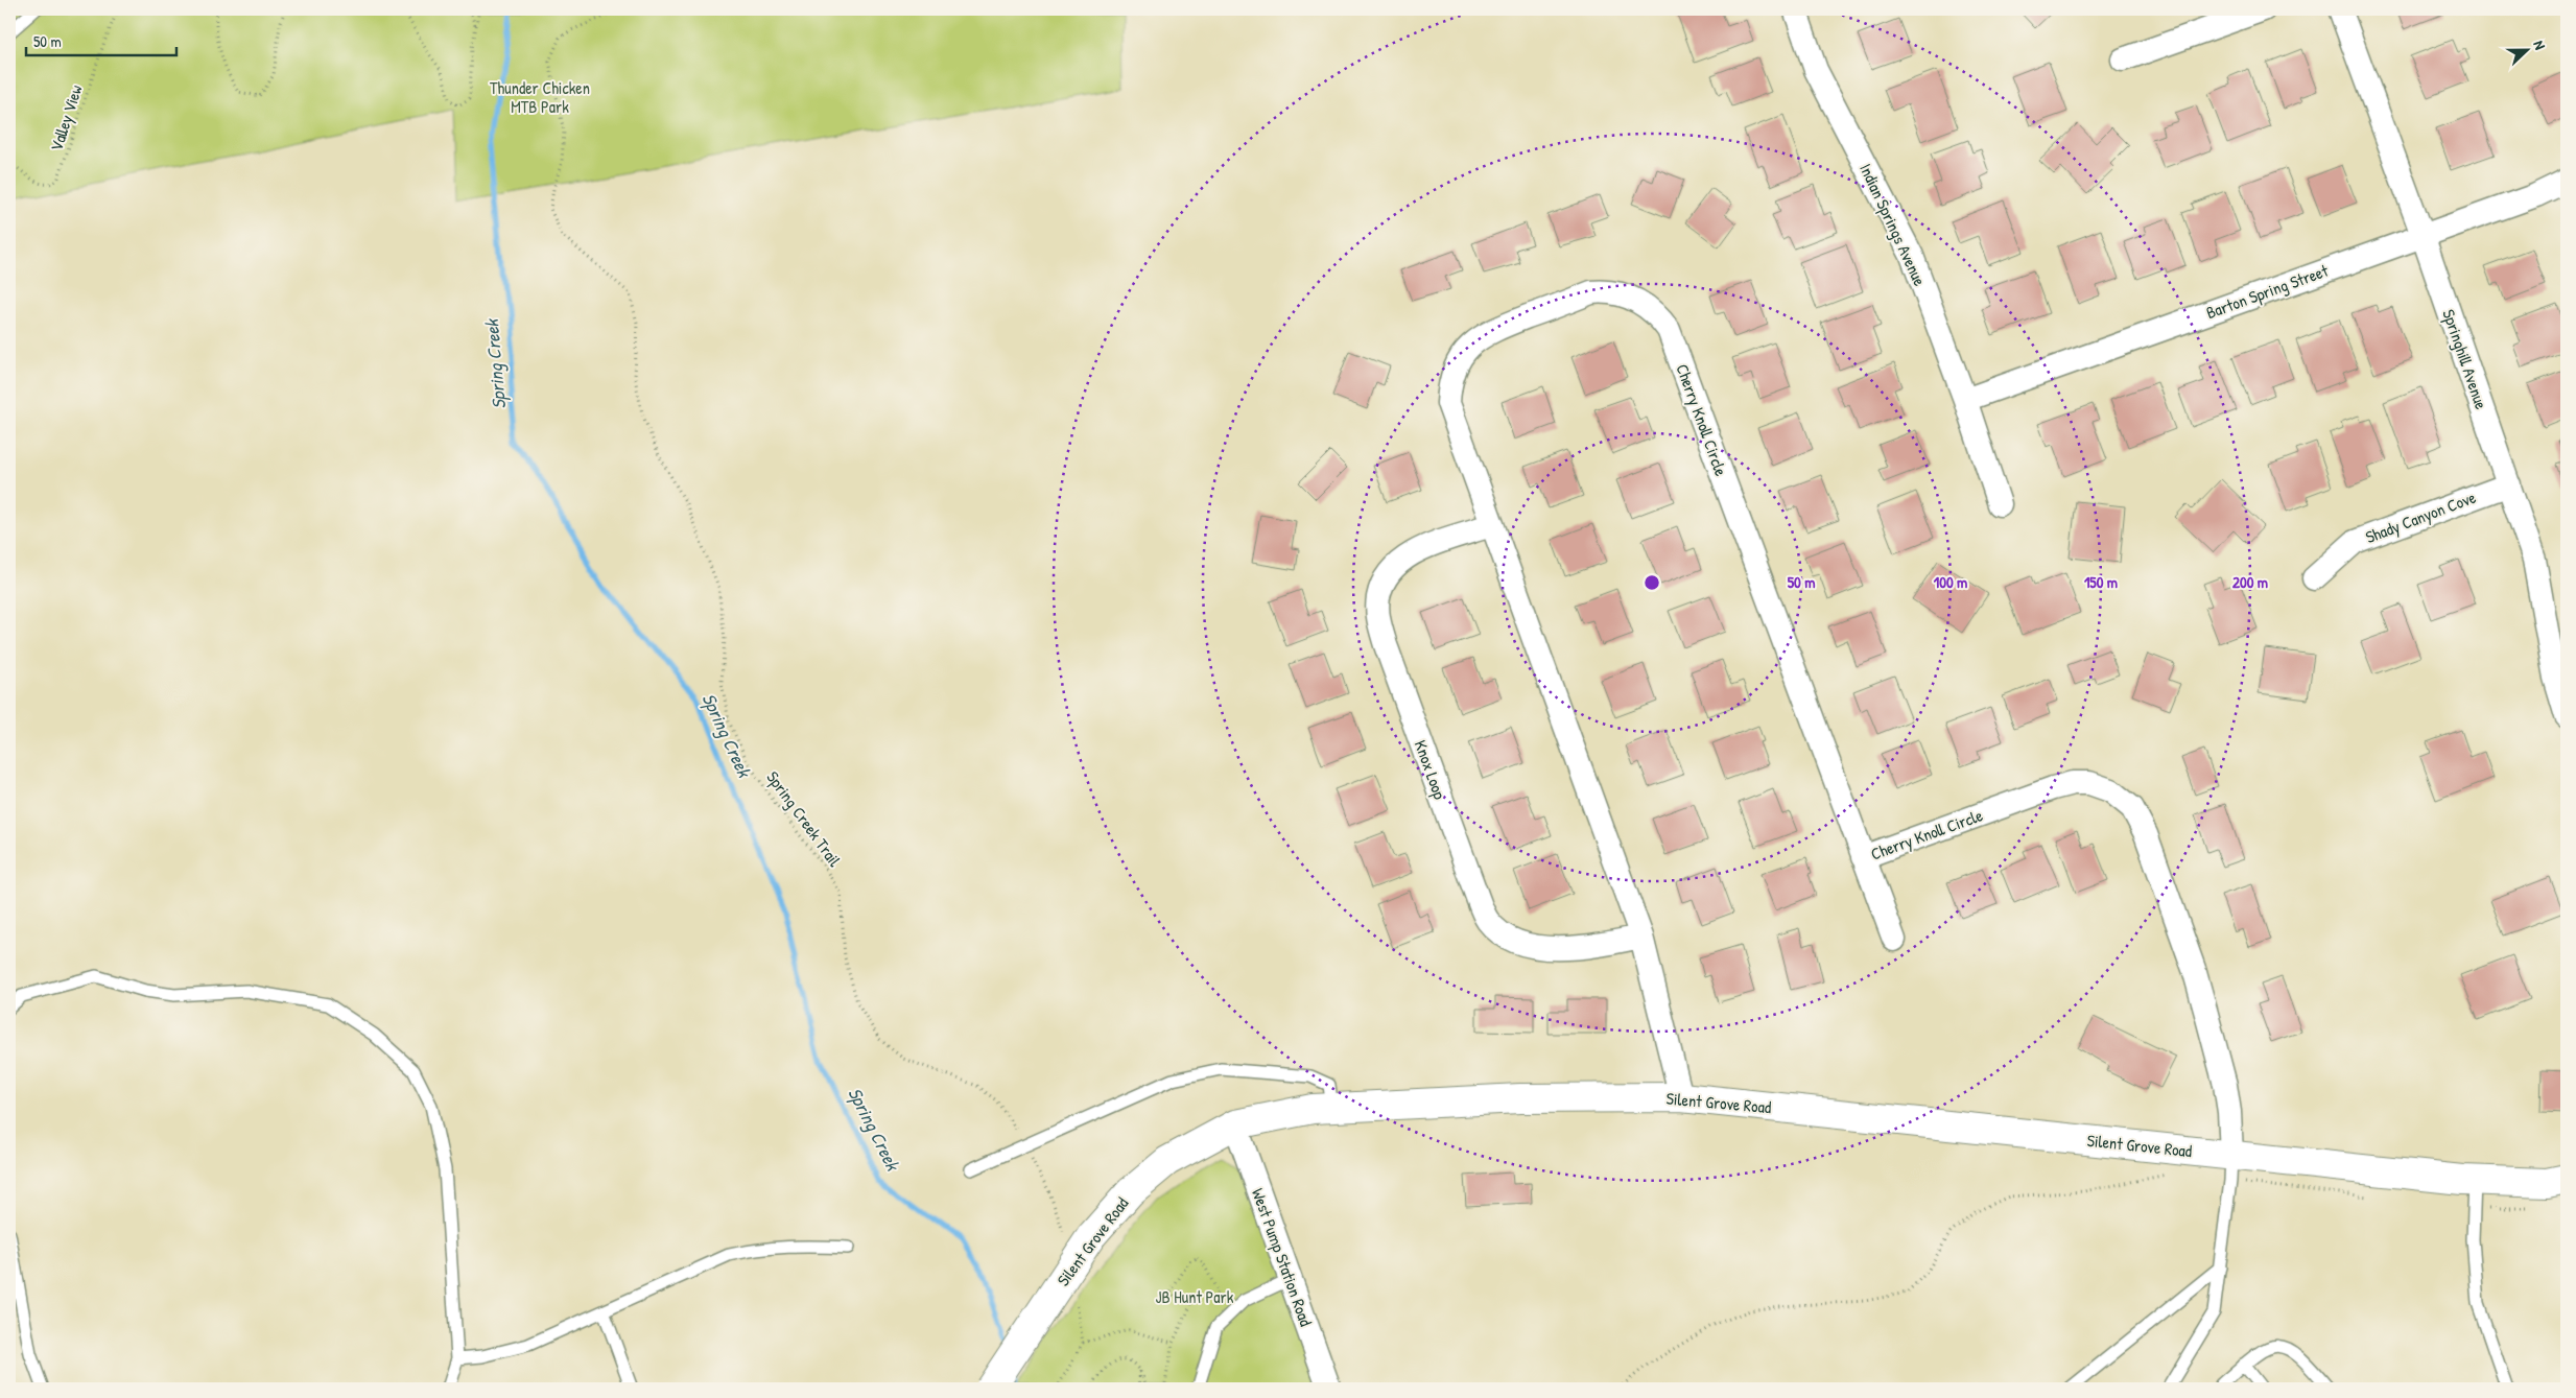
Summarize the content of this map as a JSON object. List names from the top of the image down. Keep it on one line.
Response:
{"streets":{"street":["Indian Springs Avenue","Barton Spring Street","Springhill Avenue","Cherry Knoll Circle","Shady Canyon Cove","Knox Loop","Silent Grove Road","West Pump Station Road"],"path":["Valley View","Spring Creek Trail"]},"crossings":[["Indian Springs Avenue","Barton Spring Street"],["Barton Spring Street","Springhill Avenue"],["Springhill Avenue","Shady Canyon Cove"],["Cherry Knoll Circle","Knox Loop"],["Cherry Knoll Circle","Silent Grove Road"],["Spring Creek Trail","Silent Grove Road"],["Silent Grove Road","West Pump Station Road"]],"water":["Spring Creek"],"parks":["Thunder Chicken MTB Park","JB Hunt Park"],"scale_bar":"50 m","north":"right","rings":["50 m","100 m","150 m","200 m"]}
